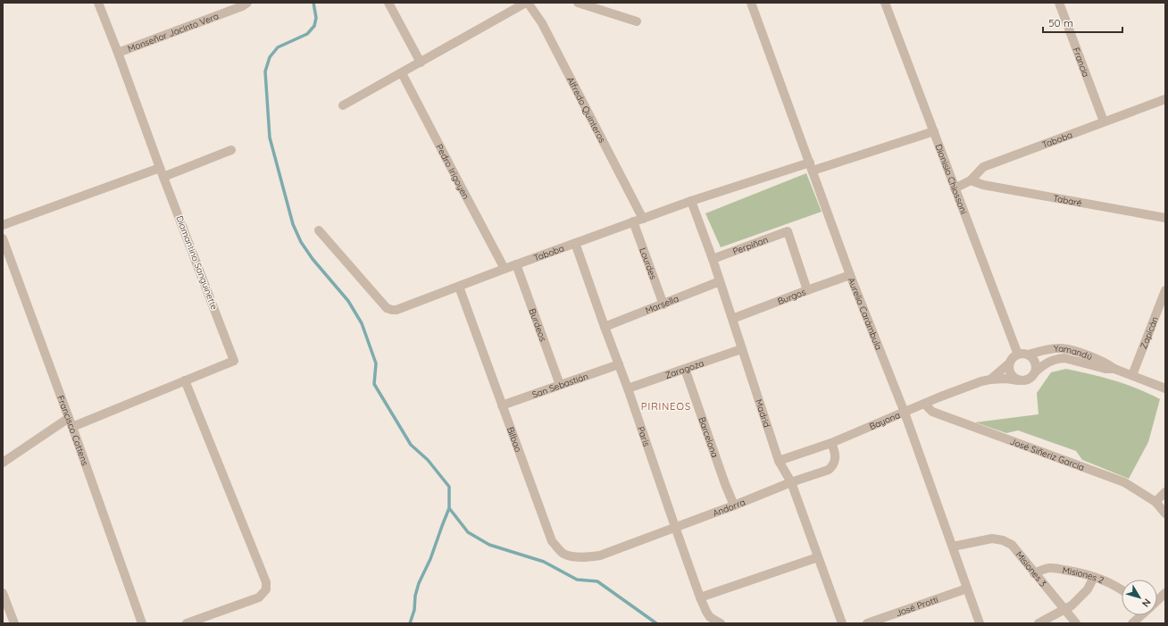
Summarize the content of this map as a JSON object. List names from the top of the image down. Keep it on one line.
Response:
{"streets":{"street":["Monseñor Jacinto Vera","Francia","Alfredo Quinteros","Taboba","Pedro Irigoyen","Dionisio Chiossoni","Tabaré","Perpiñan","Diamantino Sanguinette","Lourdes","Burgos","Marsella","Aurelio Carámbula","Burdeos","Zapicán","Yamandú","Zaragoza","San Sebastián","Madrid","Bayona","Francisco Cottens","París","Barcelona","Bilbao","José Siñeriz Garcia","Andorra","Misiones 3","Misiones 2","José Protti"]},"crossings":[["Monseñor Jacinto Vera","Diamantino Sanguinette"],["Francia","Taboba"],["Alfredo Quinteros","Taboba"],["Taboba","Pedro Irigoyen"],["Taboba","Dionisio Chiossoni"],["Taboba","Tabaré"],["Taboba","Lourdes"],["Taboba","Aurelio Carámbula"],["Taboba","Burdeos"],["Taboba","Madrid"],["Taboba","París"],["Taboba","Bilbao"],["Dionisio Chiossoni","Yamandú"],["Dionisio Chiossoni","Bayona"],["Perpiñan","Burgos"],["Perpiñan","Madrid"],["Diamantino Sanguinette","Francisco Cottens"],["Lourdes","Marsella"],["Burgos","Aurelio Carámbula"],["Burgos","Madrid"],["Marsella","Madrid"],["Marsella","París"],["Aurelio Carámbula","Bayona"],["Aurelio Carámbula","Misiones 3"],["Aurelio Carámbula","José Protti"],["Burdeos","San Sebastián"],["Zapicán","Yamandú"],["Yamandú","Bayona"],["Zaragoza","Madrid"],["Zaragoza","París"],["Zaragoza","Barcelona"],["San Sebastián","París"],["San Sebastián","Bilbao"],["Madrid","Bayona"],["Madrid","Andorra"],["Bayona","José Siñeriz Garcia"],["Bayona","Andorra"],["París","Andorra"],["Barcelona","Andorra"],["Bilbao","Andorra"],["Misiones 3","Misiones 2"]],"districts":["PIRINEOS"],"scale_bar":"50 m","north":"bottom right"}
